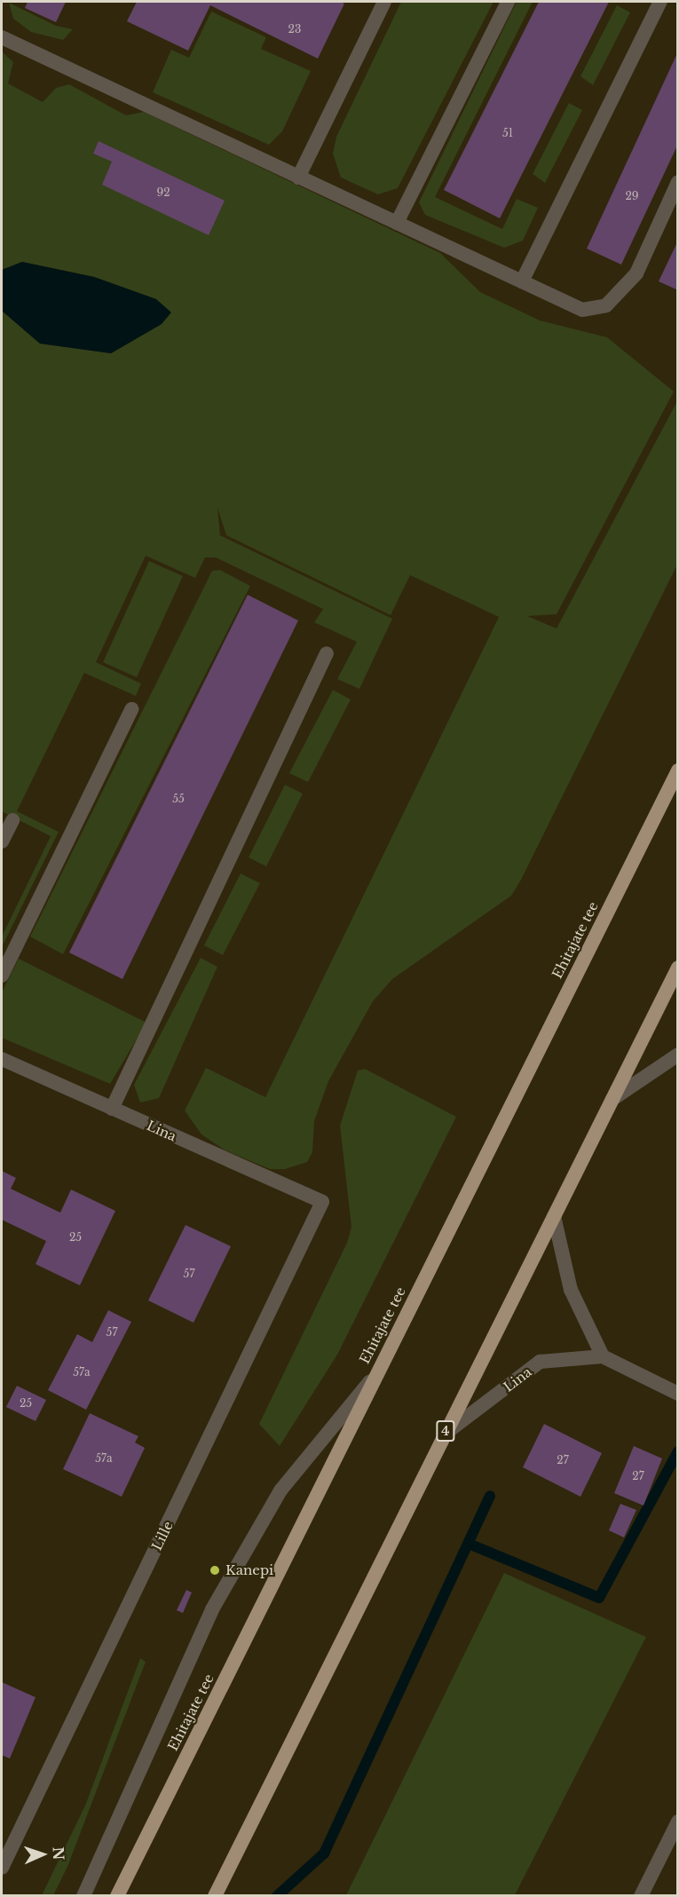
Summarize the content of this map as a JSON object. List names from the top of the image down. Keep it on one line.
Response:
{"streets":{"highway":["Ehitajate tee","4"],"street":["Lina","Lille"]},"crossings":[["Lina","4"],["Lina","Lille"]],"places":["Kanepi"],"house_numbers":["23","51","92","29","55","25","57","57","57a","25","57a","27","27"],"north":"right"}
